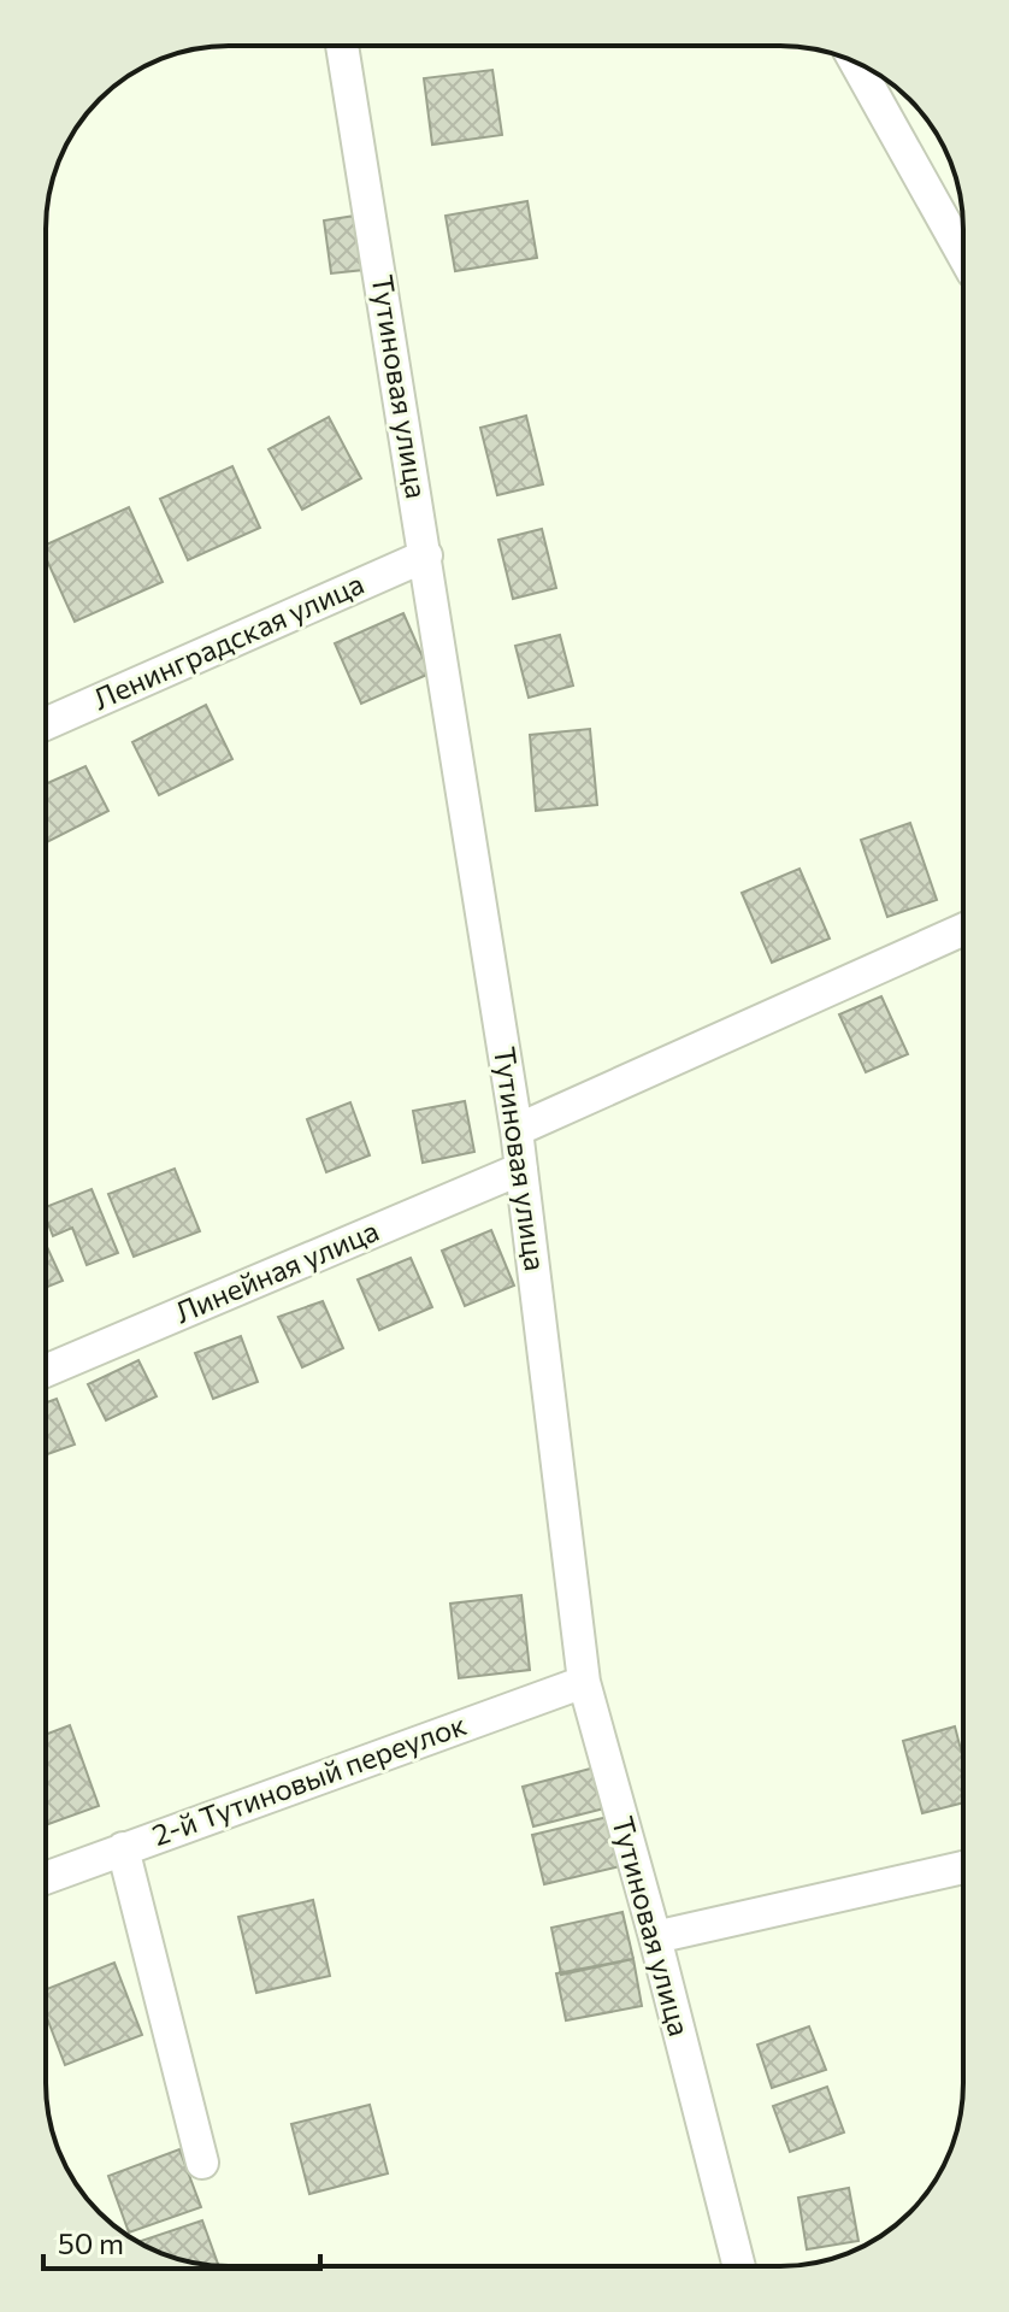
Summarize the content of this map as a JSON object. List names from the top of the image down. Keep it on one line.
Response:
{"streets":{"street":["Тутиновая улица","Ленинградская улица","Линейная улица","2-й Тутиновый переулок"]},"crossings":[["Тутиновая улица","Ленинградская улица"],["Тутиновая улица","Линейная улица"],["Тутиновая улица","2-й Тутиновый переулок"]],"scale_bar":"50 m"}
